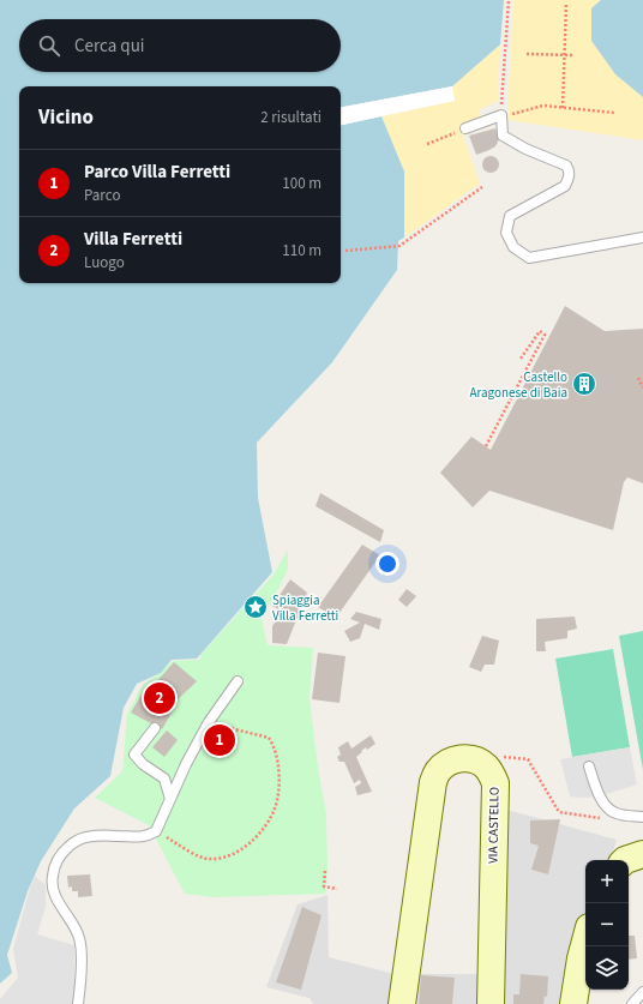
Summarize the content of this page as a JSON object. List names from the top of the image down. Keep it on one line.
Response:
{"streets":{"main road":["VIA CASTELLO"]},"places":{"building":["Castello Aragonese di Baia"],"place":["Spiaggia Villa Ferretti"]},"page":{"search":"Cerca qui","heading":["Vicino","2 risultati"],"list":[{"mark":"1","name":"Parco Villa Ferretti","note":"Parco","value":"100 m"},{"mark":"2","name":"Villa Ferretti","note":"Luogo","value":"110 m"}],"pins":["2","1"],"map_buttons":["+","−"]}}
